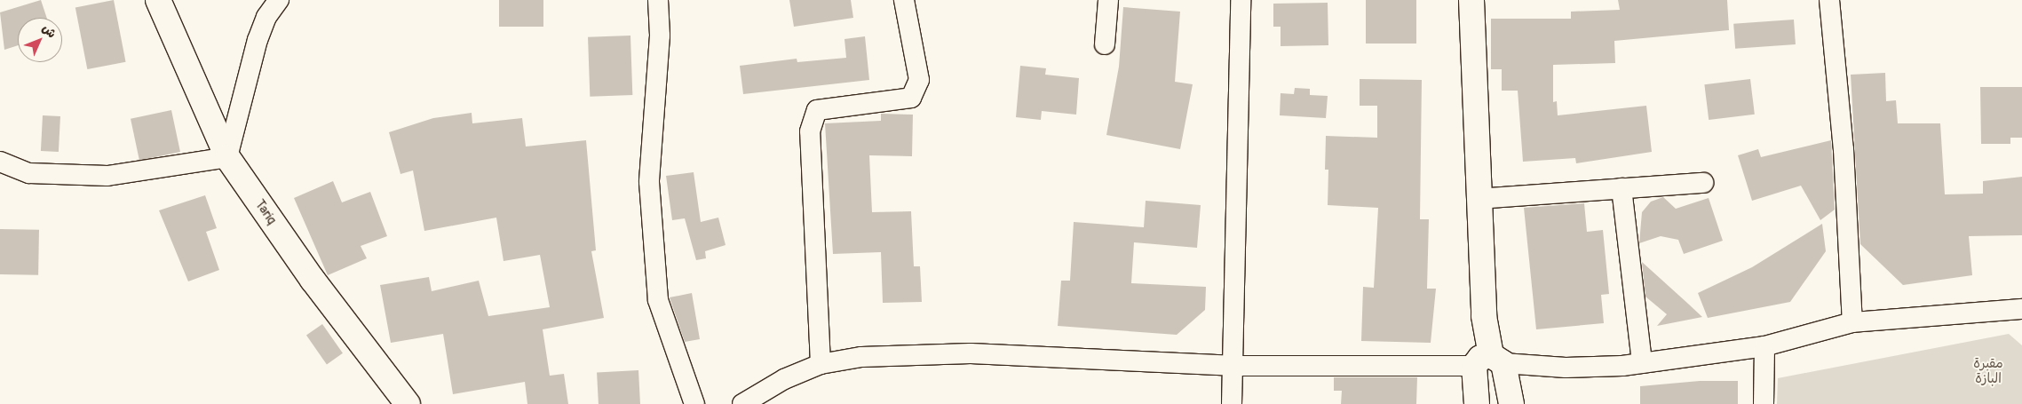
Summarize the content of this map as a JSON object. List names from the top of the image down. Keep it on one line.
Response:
{"streets":{"main road":["Tariq"]},"parks":["مقبرة البازة"],"north":"top right"}
